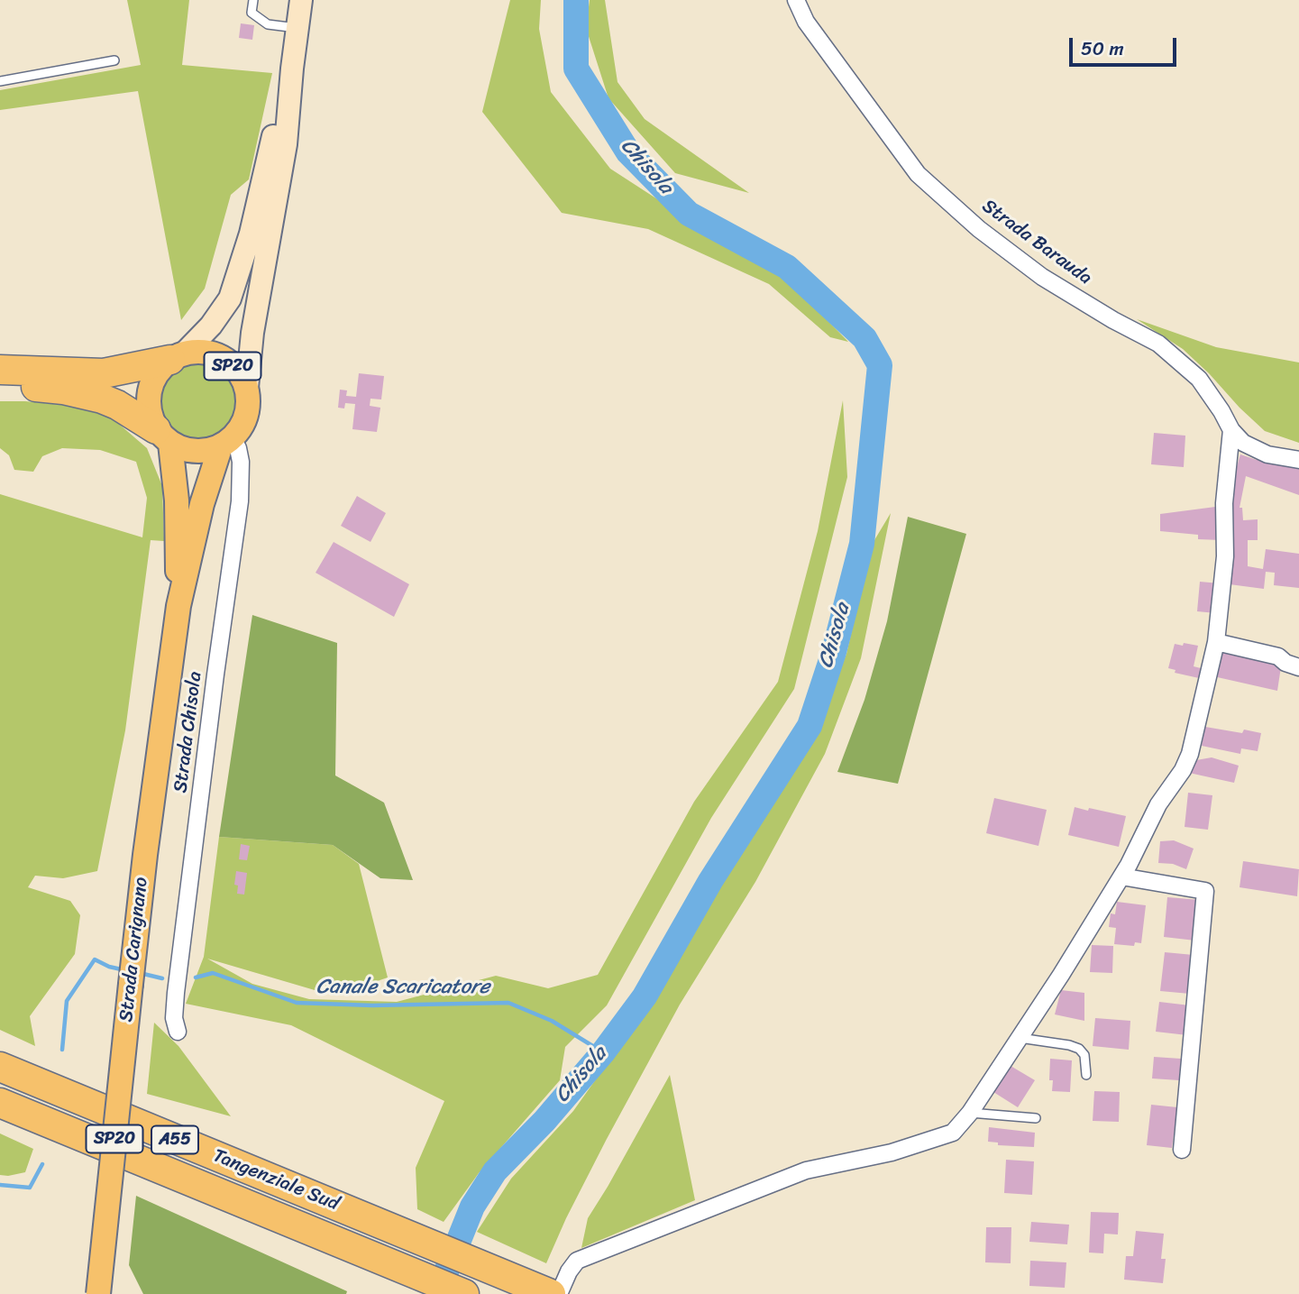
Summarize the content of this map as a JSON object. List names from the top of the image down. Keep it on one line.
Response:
{"streets":{"highway":["A55","Tangenziale Sud"],"main road":["SP20","Strada Carignano"],"street":["Strada Barauda","Strada Chisola"]},"crossings":[["SP20","Strada Chisola"],["SP20","Strada Carignano"]],"water":["Chisola","Canale Scaricatore"],"scale_bar":"50 m"}
